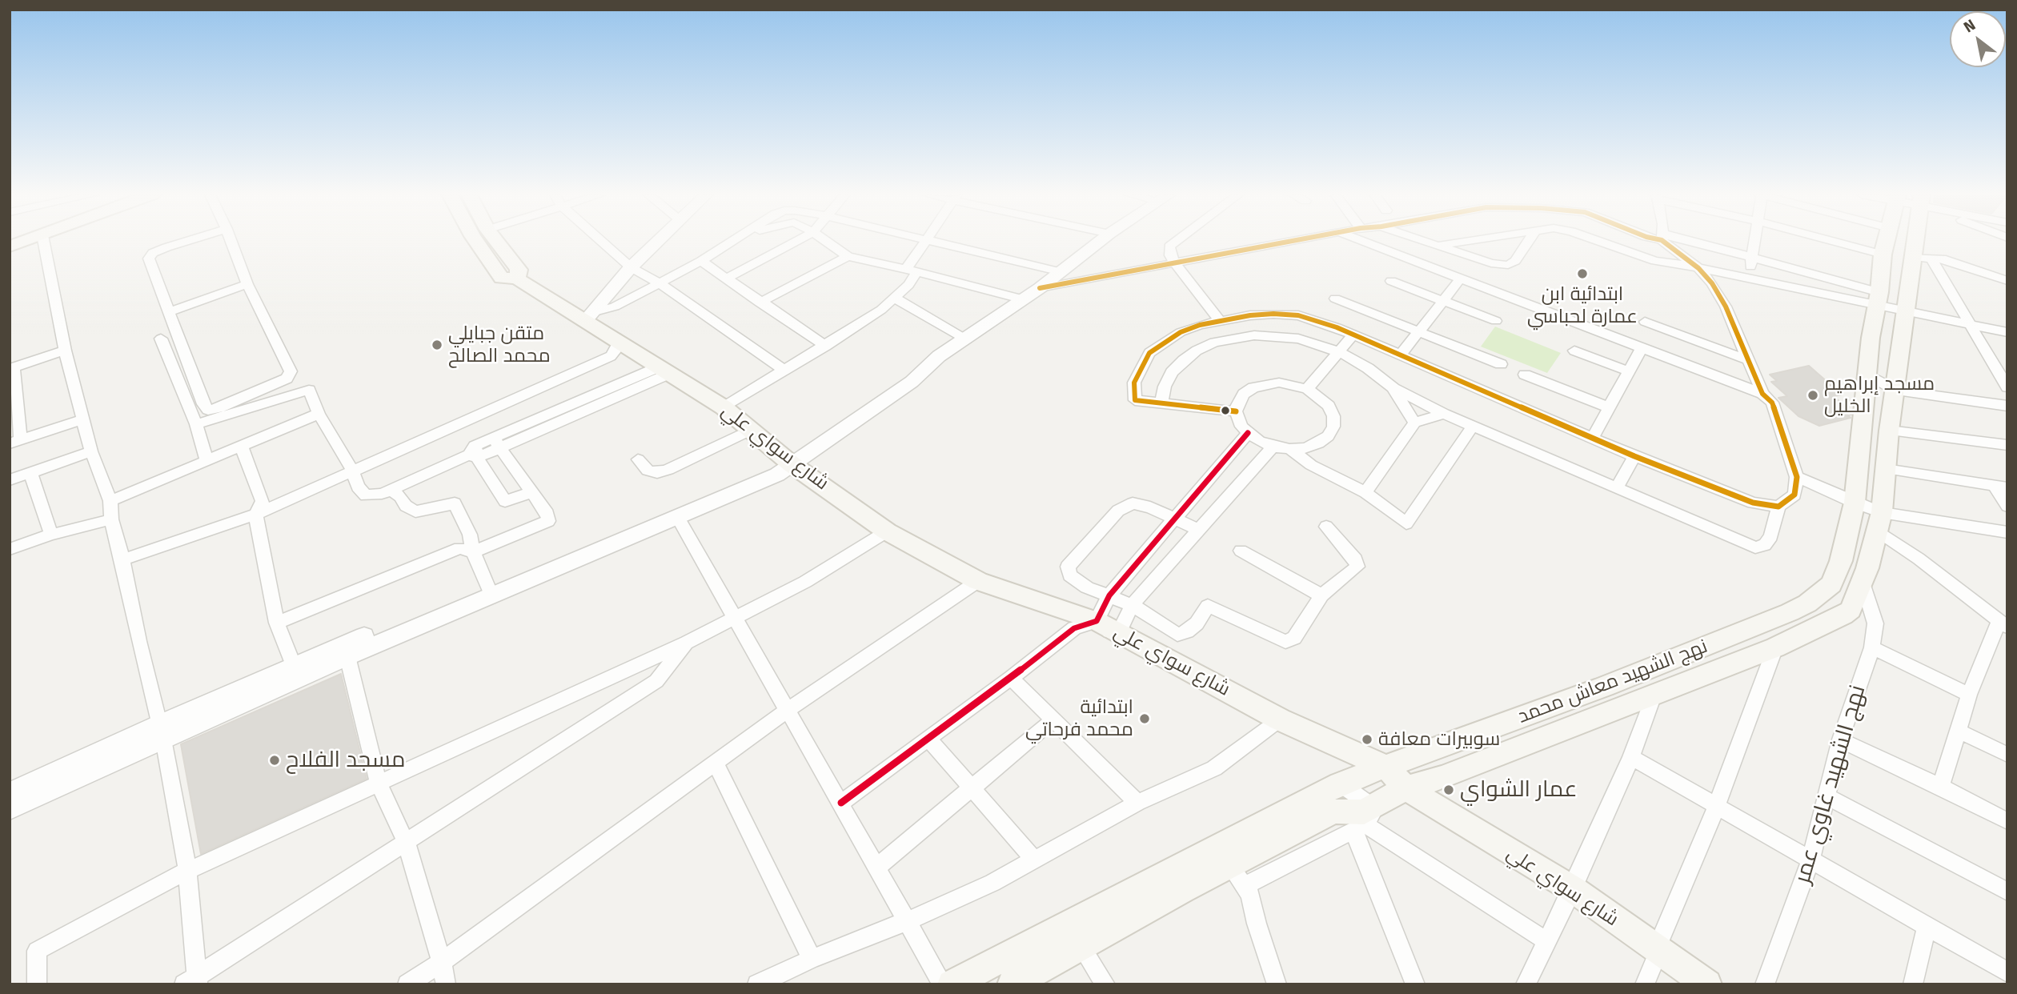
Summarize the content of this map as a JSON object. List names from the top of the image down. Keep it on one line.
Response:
{"streets":{"main road":["شارع سواي علي","نهج الشهيد معاش محمد"],"street":["نهج الشهيد غاوي عمر"]},"crossings":[["شارع سواي علي","نهج الشهيد معاش محمد"],["نهج الشهيد معاش محمد","نهج الشهيد غاوي عمر"]],"places":["ابتدائية ابن عمارة لحباسي","متقن جبايلي محمد الصالح","مسجد إبراهيم الخليل","ابتدائية محمد فرحاتي","سوبيرات معافة","مسجد الفلاح","عمار الشواي"],"north":"top left"}
